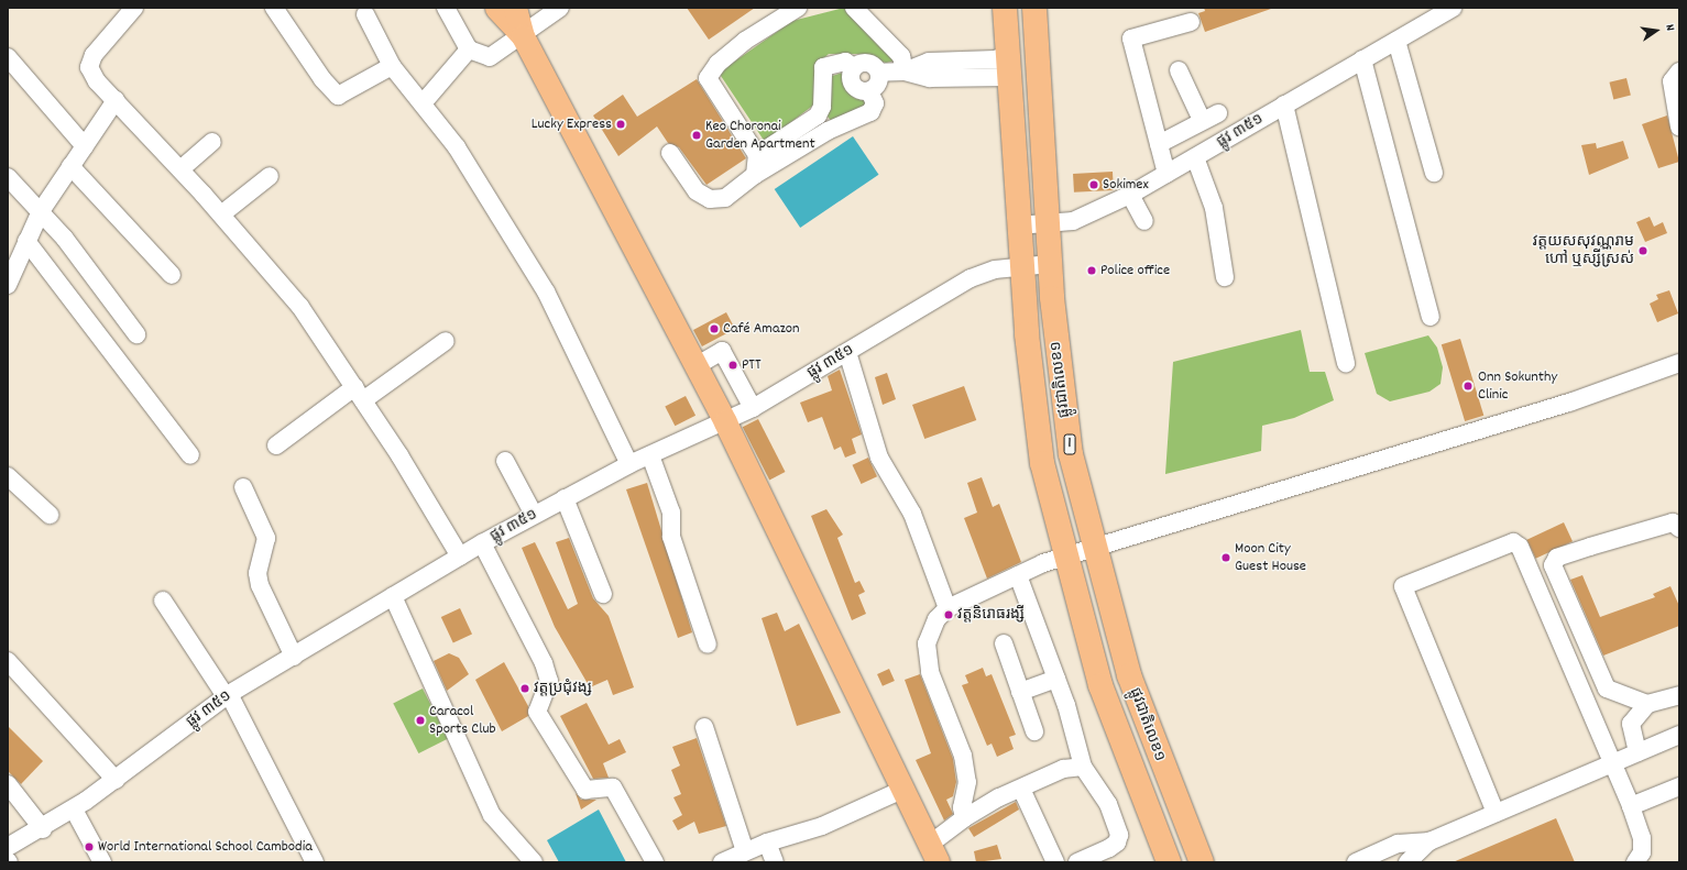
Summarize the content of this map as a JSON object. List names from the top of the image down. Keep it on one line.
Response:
{"streets":{"highway":["ផ្លូវជាតិលេខ១","1"],"street":["ផ្លូវ ៣៥១"]},"crossings":[["ផ្លូវ ៣៥១","ផ្លូវជាតិលេខ១"]],"places":["Lucky Express","Keo Choronai Garden Apartment","Sokimex","វត្តយសសុវណ្ណរាម ហៅ ឬស្សីស្រស់","Police office","Café Amazon","PTT","Onn Sokunthy Clinic","Moon City Guest House","វត្តនិរោធរង្សី","វត្តប្រជុំវង្ស","Caracol Sports Club","World International School Cambodia"],"north":"right"}
